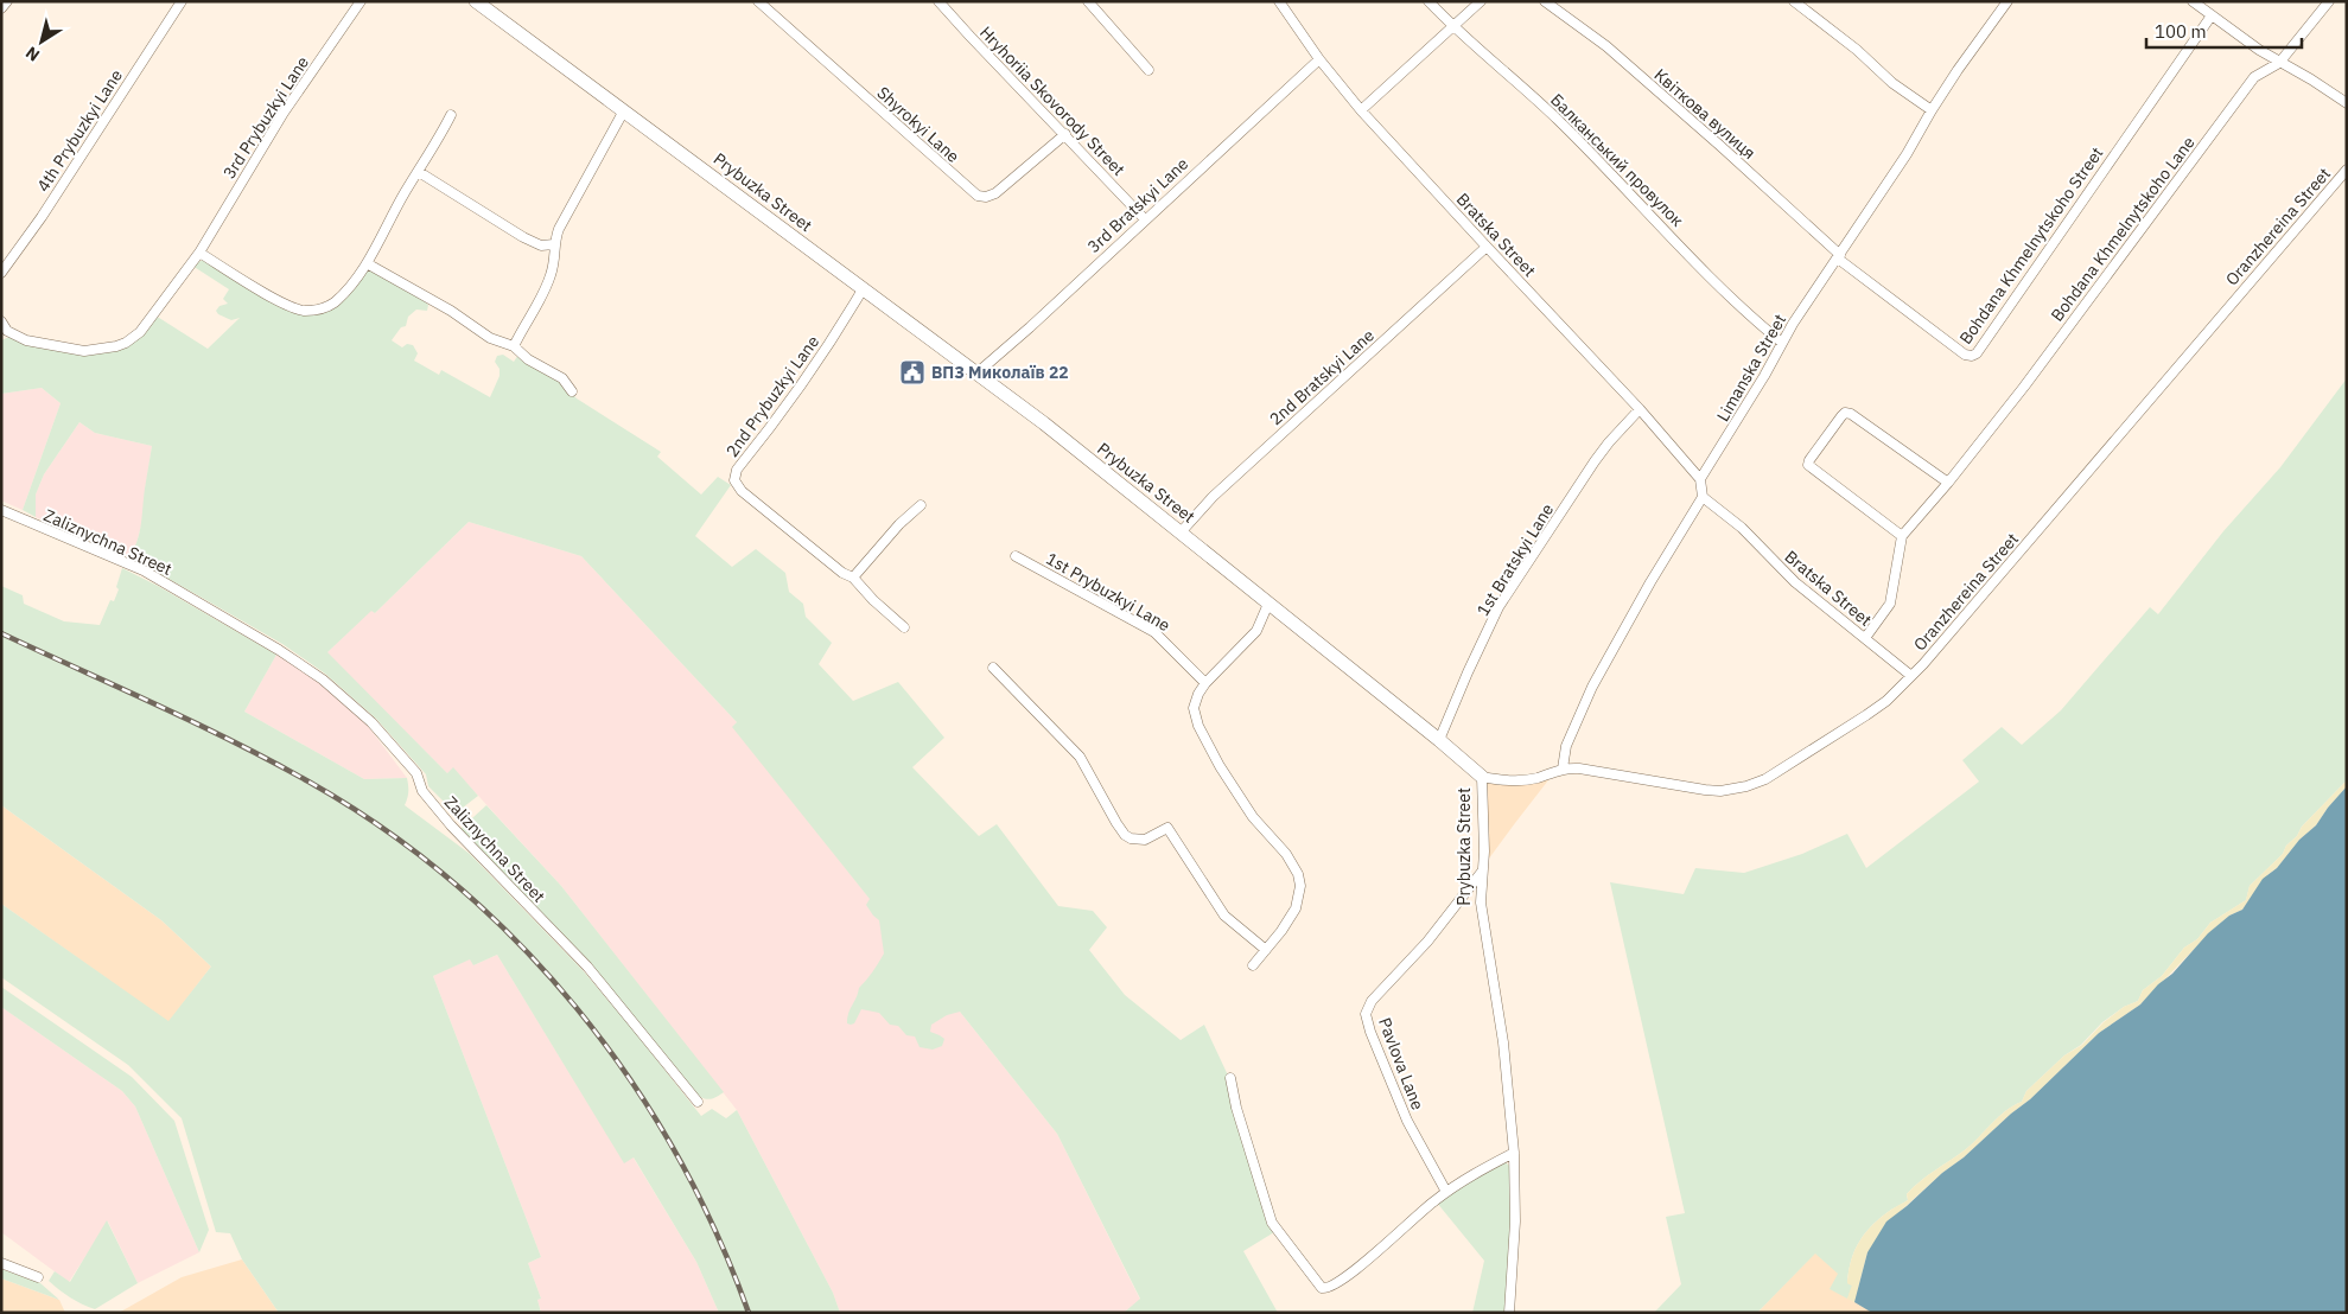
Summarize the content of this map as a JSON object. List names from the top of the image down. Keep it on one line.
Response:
{"streets":{"street":["Hryhoriia Skovorody Street","Квіткова вулиця","3rd Prybuzkyi Lane","Shyrokyi Lane","4th Prybuzkyi Lane","Балканський провулок","Prybuzka Street","3rd Bratskyi Lane","Oranzhereina Street","Bohdana Khmelnytskoho Lane","Bratska Street","Bohdana Khmelnytskoho Street","Limanska Street","2nd Bratskyi Lane","2nd Prybuzkyi Lane","Zaliznychna Street","1st Bratskyi Lane","1st Prybuzkyi Lane","Pavlova Lane"]},"crossings":[["Hryhoriia Skovorody Street","Shyrokyi Lane"],["Hryhoriia Skovorody Street","3rd Bratskyi Lane"],["Квіткова вулиця","Bohdana Khmelnytskoho Street"],["Квіткова вулиця","Limanska Street"],["Балканський провулок","Limanska Street"],["Prybuzka Street","3rd Bratskyi Lane"],["Prybuzka Street","Oranzhereina Street"],["Prybuzka Street","2nd Bratskyi Lane"],["Prybuzka Street","2nd Prybuzkyi Lane"],["Prybuzka Street","1st Bratskyi Lane"],["Prybuzka Street","Pavlova Lane"],["3rd Bratskyi Lane","Bratska Street"],["Oranzhereina Street","Bratska Street"],["Bohdana Khmelnytskoho Lane","Bratska Street"],["Bratska Street","Limanska Street"],["Bratska Street","2nd Bratskyi Lane"],["Bratska Street","1st Bratskyi Lane"],["Bohdana Khmelnytskoho Street","Limanska Street"]],"places":{"public building":["ВПЗ Миколаїв 22"]},"scale_bar":"100 m","north":"bottom left"}
